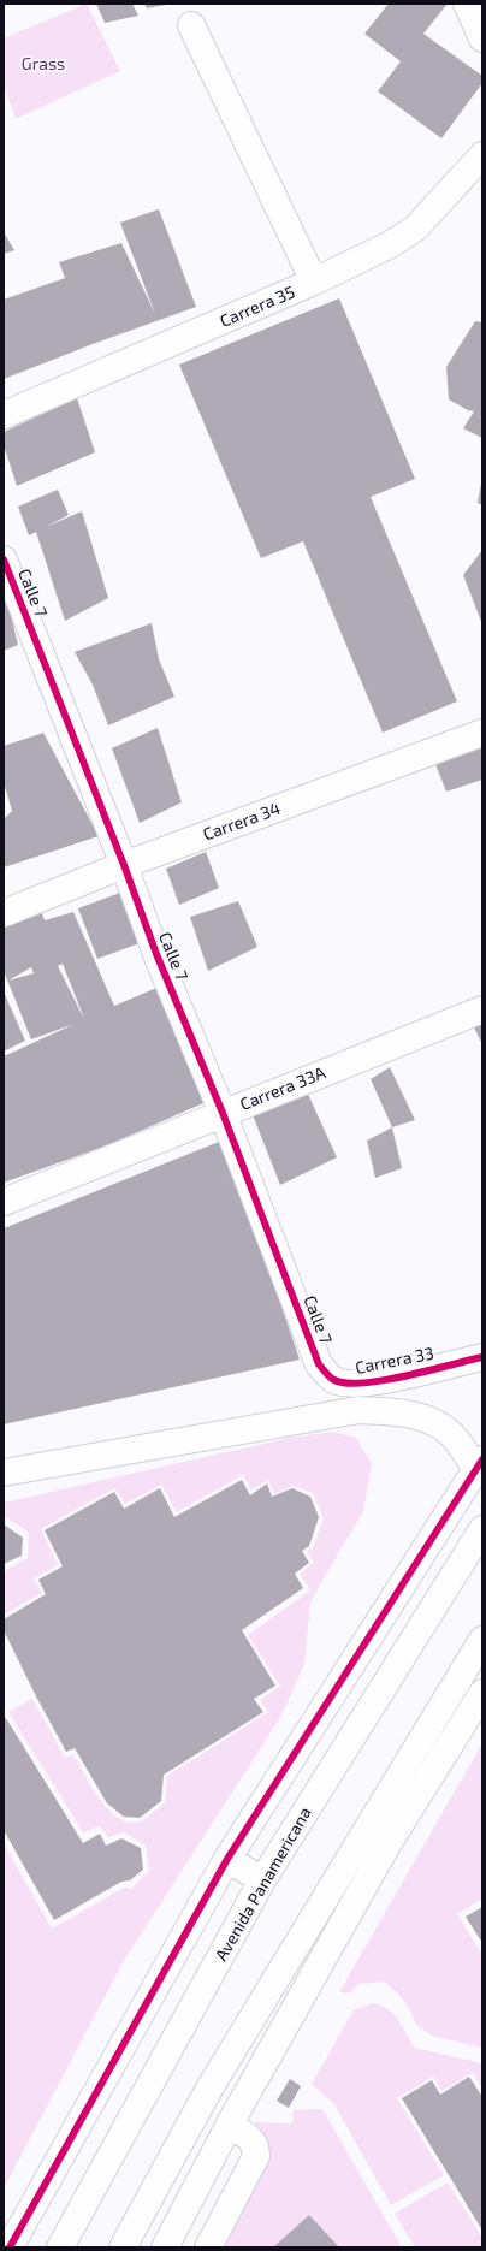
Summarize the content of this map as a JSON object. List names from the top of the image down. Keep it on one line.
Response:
{"streets":{"street":["Carrera 35","Calle 7","Carrera 34","Carrera 33A","Carrera 33","Avenida Panamericana"]},"crossings":[["Calle 7","Carrera 34"],["Calle 7","Carrera 33A"],["Calle 7","Carrera 33"]],"parks":["Grass"]}
